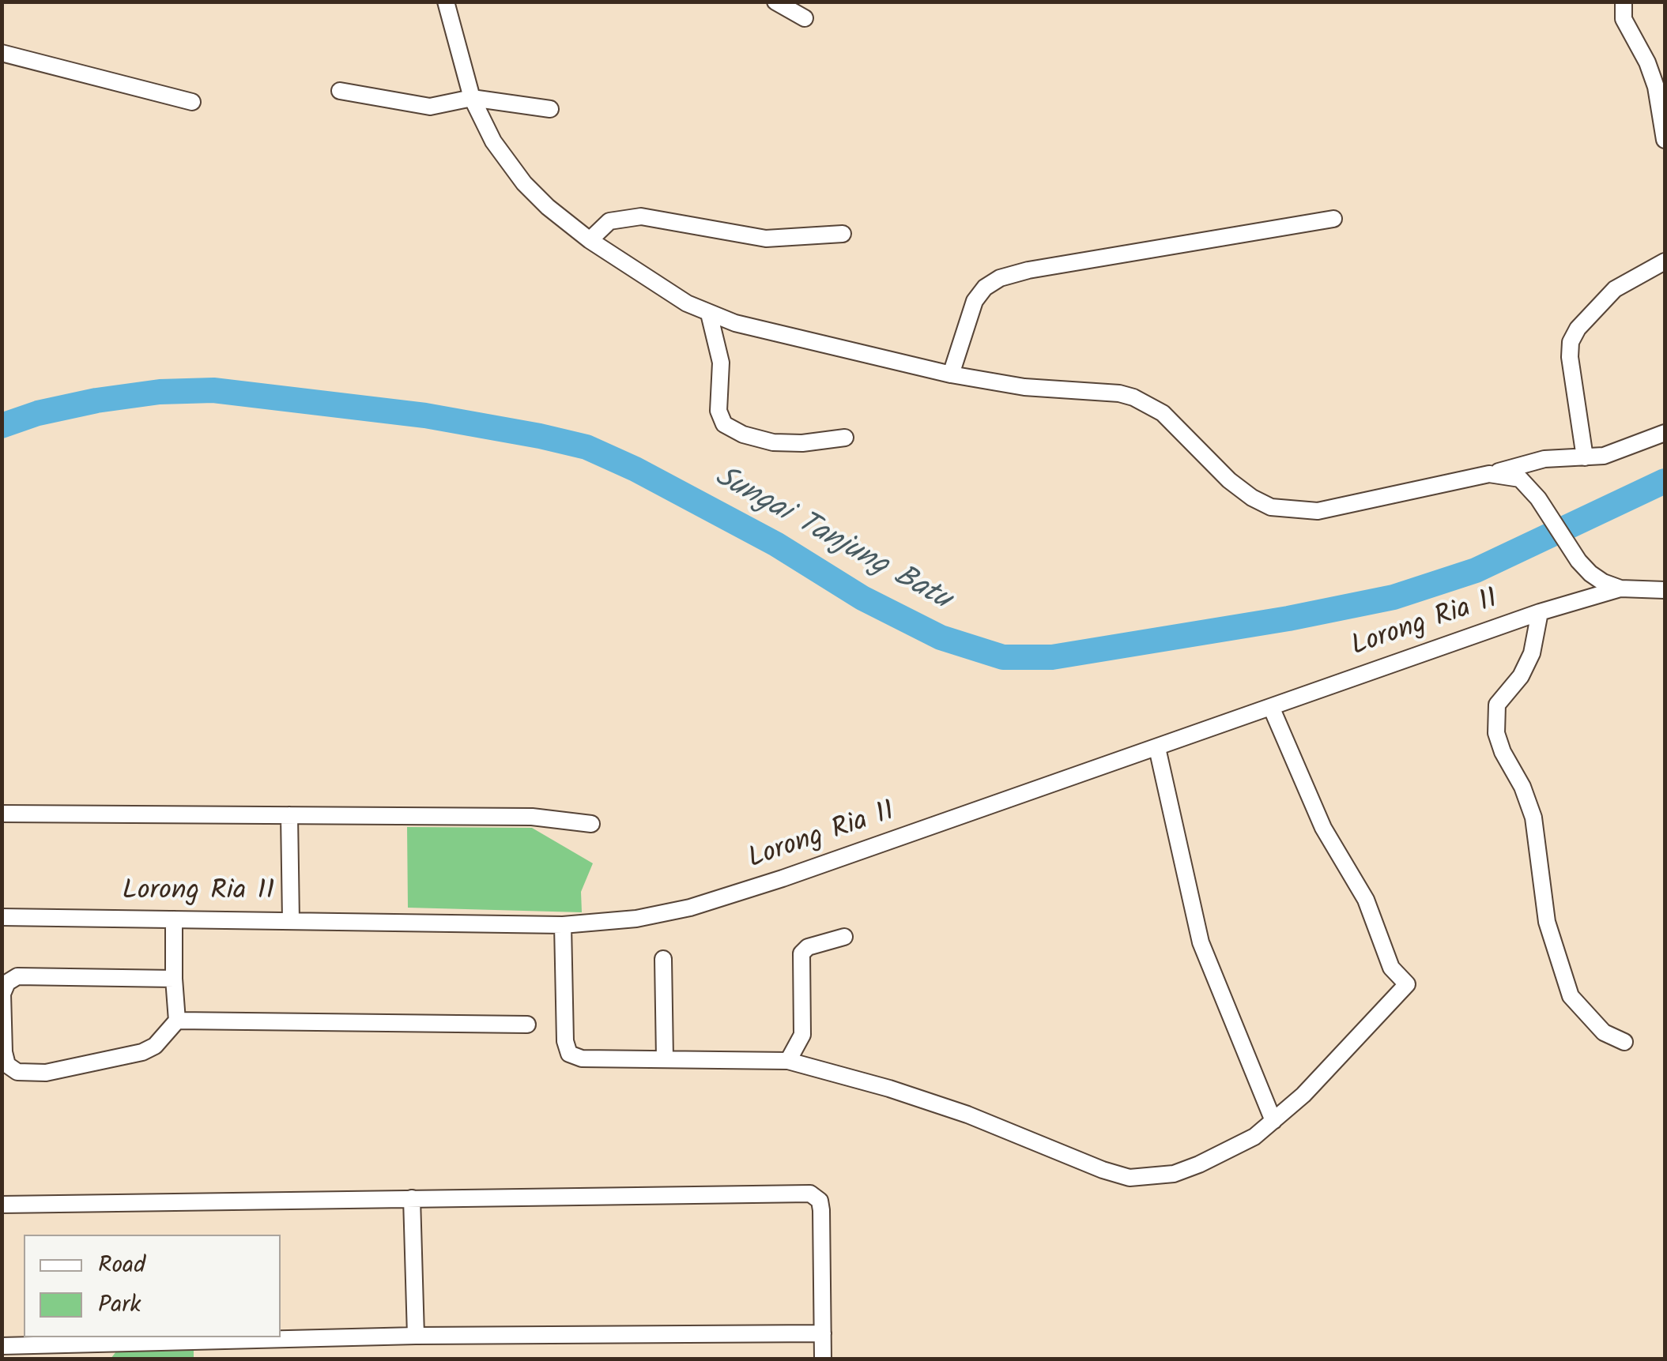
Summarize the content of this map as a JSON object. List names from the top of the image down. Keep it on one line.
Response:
{"streets":{"street":["Lorong Ria 11"]},"water":["Sungai Tanjung Batu"],"legend":["Road","Park"]}
